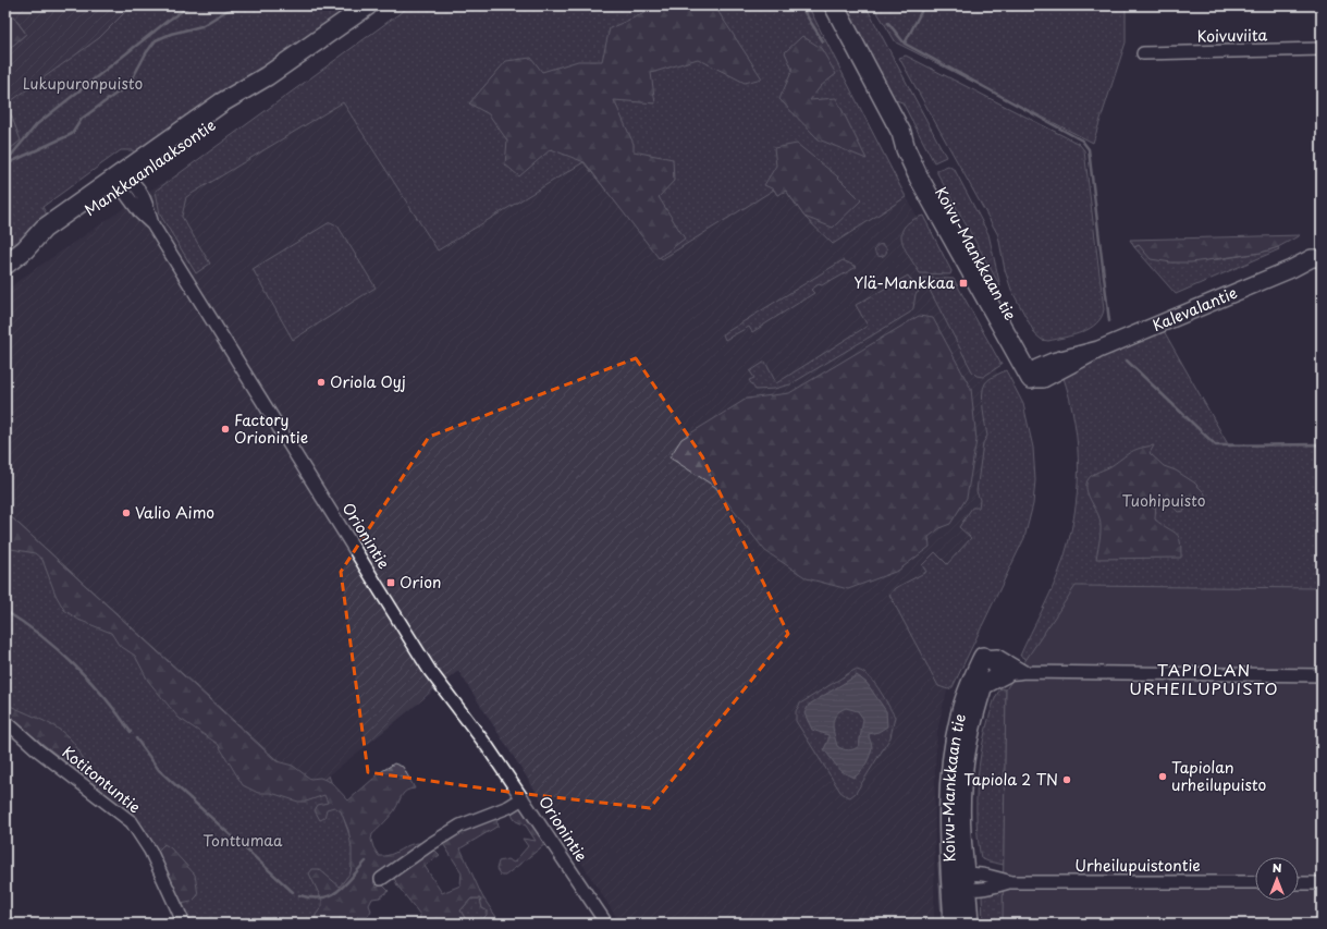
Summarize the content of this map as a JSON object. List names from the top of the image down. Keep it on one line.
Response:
{"streets":{"main road":["Mankkaanlaaksontie","Koivu-Mankkaan tie","Kalevalantie"],"street":["Koivuviita","Orionintie","Kotitontuntie","Urheilupuistontie"]},"crossings":[["Mankkaanlaaksontie","Orionintie"],["Koivu-Mankkaan tie","Kalevalantie"],["Koivu-Mankkaan tie","Urheilupuistontie"]],"districts":["TAPIOLAN URHEILUPUISTO"],"parks":["Lukupuronpuisto","Tuohipuisto","Tonttumaa"],"places":{"transit":["Ylä-Mankkaa","Orion"],"other":["Oriola Oyj","Factory Orionintie","Valio Aimo","Tapiolan urheilupuisto","Tapiola 2 TN"]},"north":"top"}
